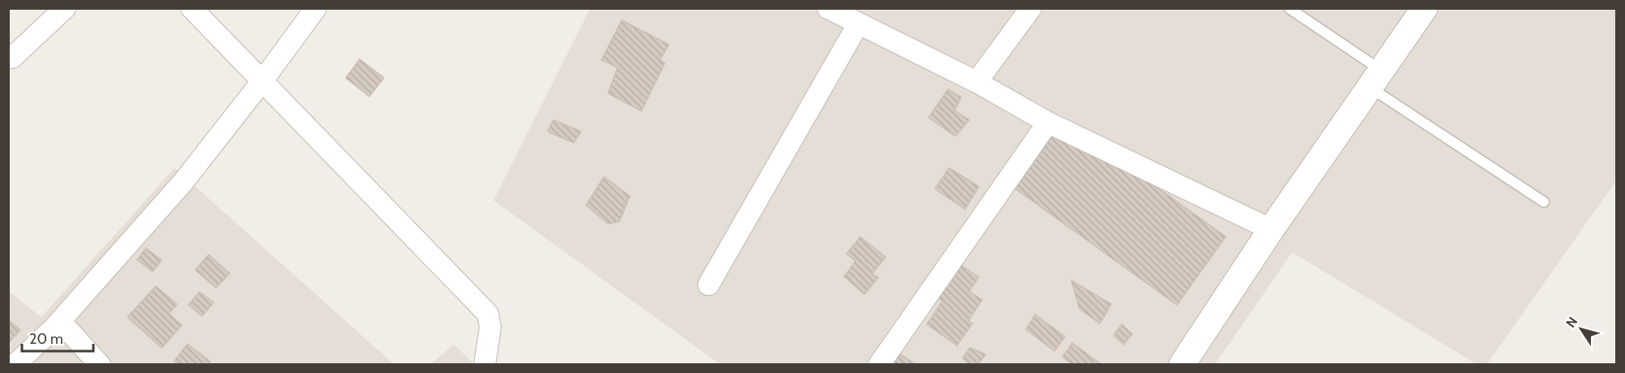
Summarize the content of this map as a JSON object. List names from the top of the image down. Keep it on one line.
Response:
{"scale_bar":"20 m","north":"top left"}
